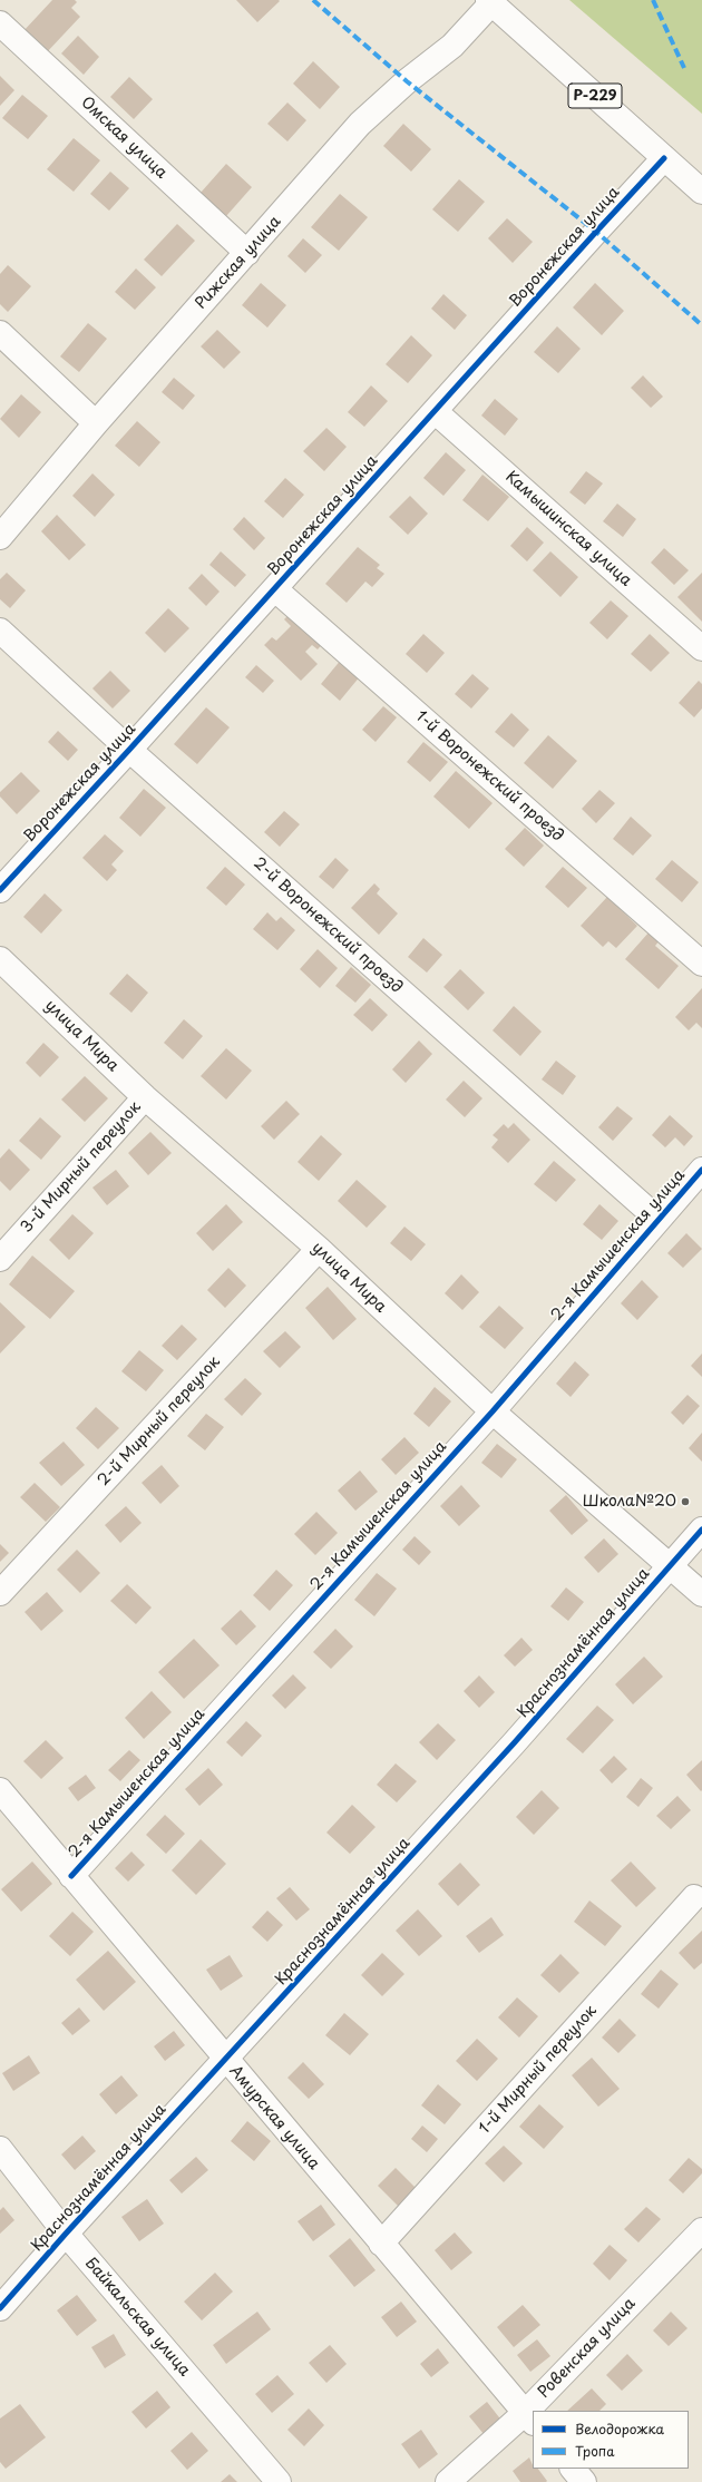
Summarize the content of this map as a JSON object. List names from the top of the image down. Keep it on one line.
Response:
{"streets":{"street":["Р-229","Омская улица","Воронежская улица","Рижская улица","Камышинская улица","1-й Воронежский проезд","2-й Воронежский проезд","улица Мира","3-й Мирный переулок","2-я Камышенская улица","2-й Мирный переулок","Краснознамённая улица","1-й Мирный переулок","Амурская улица","Байкальская улица","Ровенская улица"]},"crossings":[["Р-229","Воронежская улица"],["Р-229","Рижская улица"],["Омская улица","Рижская улица"],["Воронежская улица","Камышинская улица"],["Воронежская улица","1-й Воронежский проезд"],["Воронежская улица","2-й Воронежский проезд"],["2-й Воронежский проезд","2-я Камышенская улица"],["улица Мира","3-й Мирный переулок"],["улица Мира","2-я Камышенская улица"],["улица Мира","2-й Мирный переулок"],["улица Мира","Краснознамённая улица"],["2-я Камышенская улица","Амурская улица"],["Краснознамённая улица","Амурская улица"],["Краснознамённая улица","Байкальская улица"],["1-й Мирный переулок","Амурская улица"],["Амурская улица","Ровенская улица"]],"places":["Школа№20"],"legend":["Велодорожка","Тропа"]}
